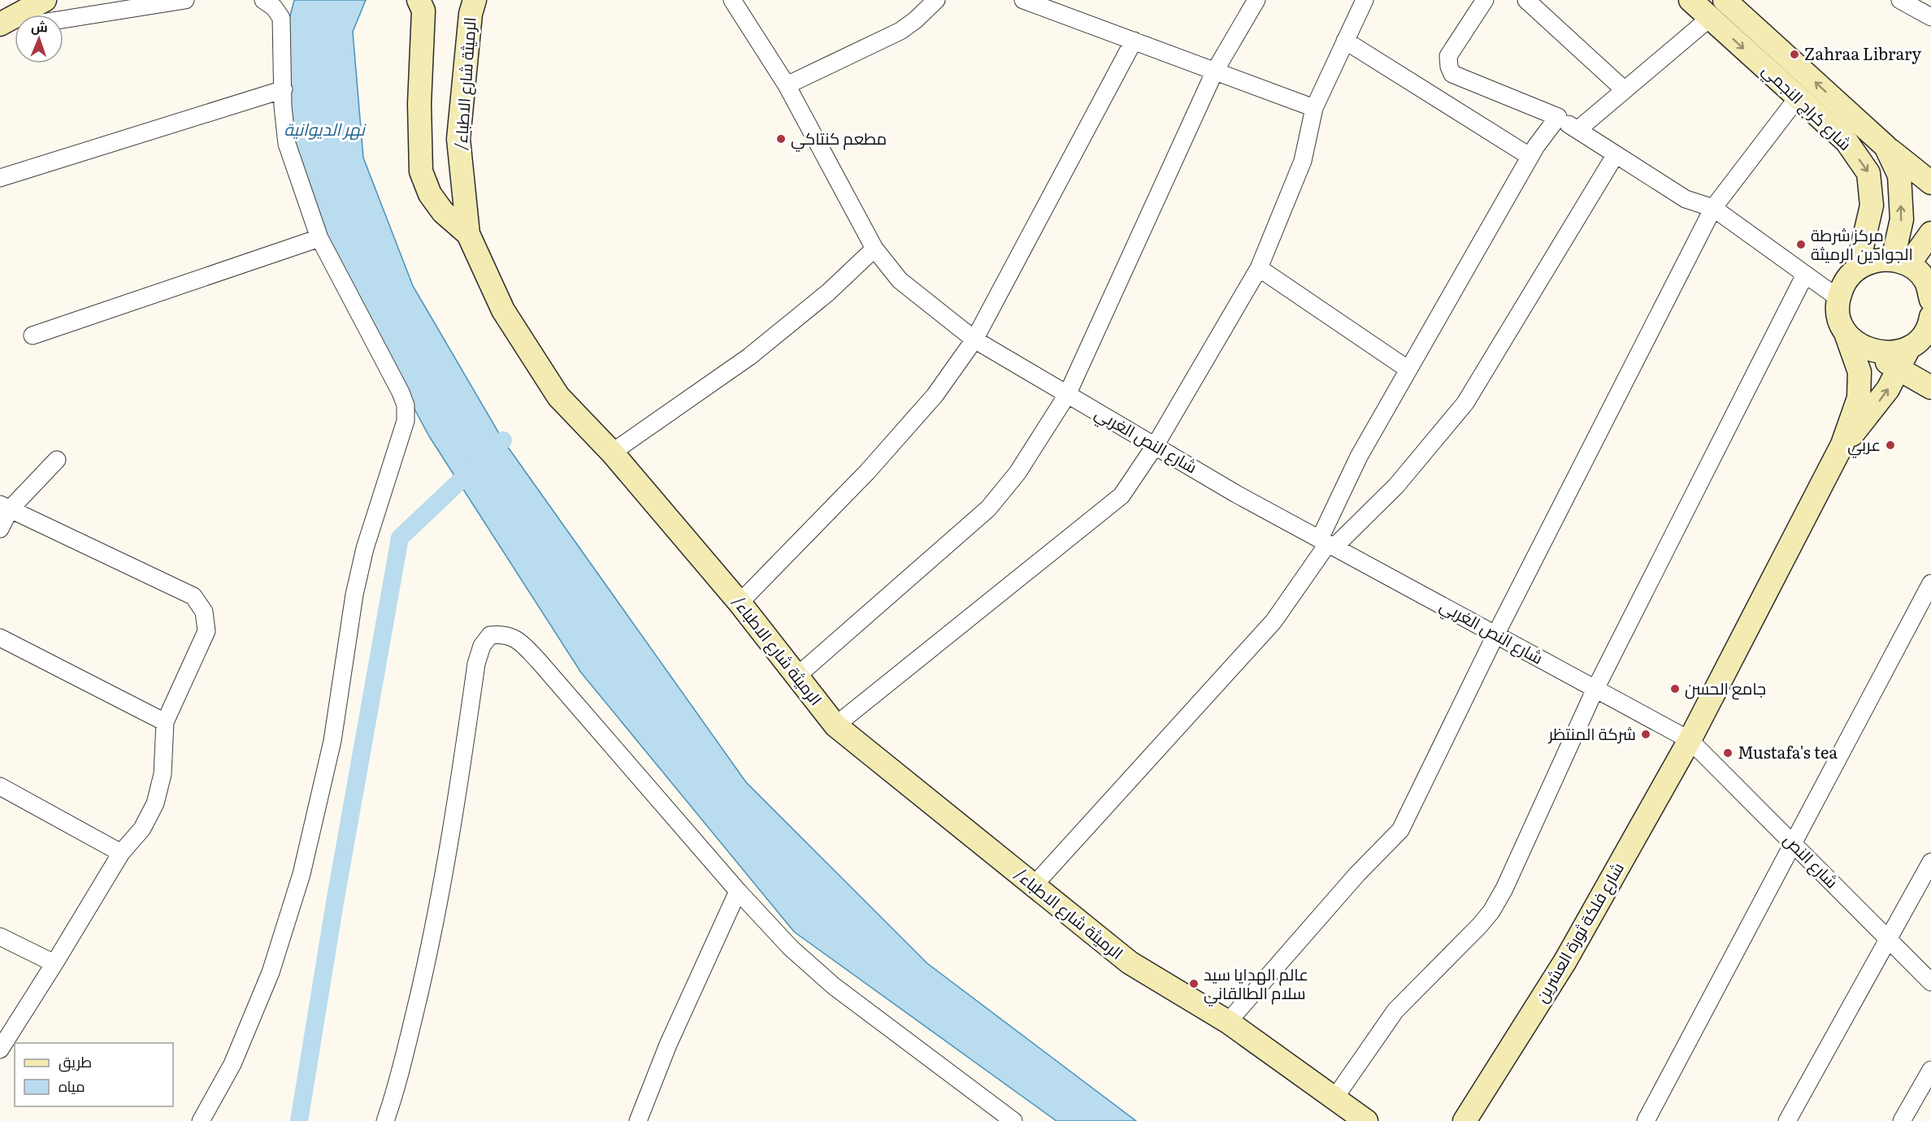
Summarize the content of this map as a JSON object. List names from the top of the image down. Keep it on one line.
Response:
{"streets":{"main road":["/الرميثة شارع الاطباء","شارع كراج النجمي","شارع فلكة ثورة العشرين"],"street":["شارع النص الغربي","شارع النص"]},"crossings":[["شارع النص الغربي","شارع النص"],["شارع النص الغربي","شارع فلكة ثورة العشرين"],["شارع النص","شارع فلكة ثورة العشرين"]],"water":["نهر الديوانية"],"places":["Zahraa Library","مطعم كنتاكي","مركز شرطة الجوادين الرميثة","عربي","جامع الحسن","شركة المنتظر","Mustafa's tea","عالم الهدايا سيد سلام الطالقاني"],"legend":["طريق","مياه"],"north":"top"}
